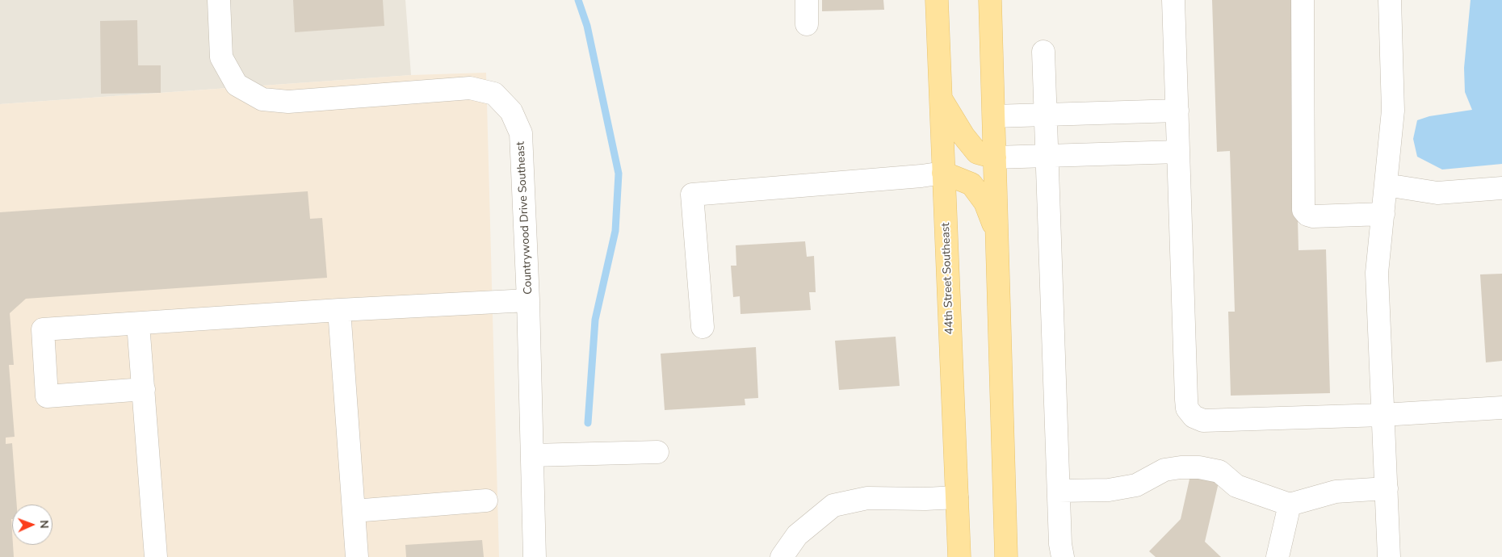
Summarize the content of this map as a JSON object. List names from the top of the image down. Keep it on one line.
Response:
{"streets":{"main road":["44th Street Southeast"],"street":["Countrywood Drive Southeast"]},"north":"right"}
